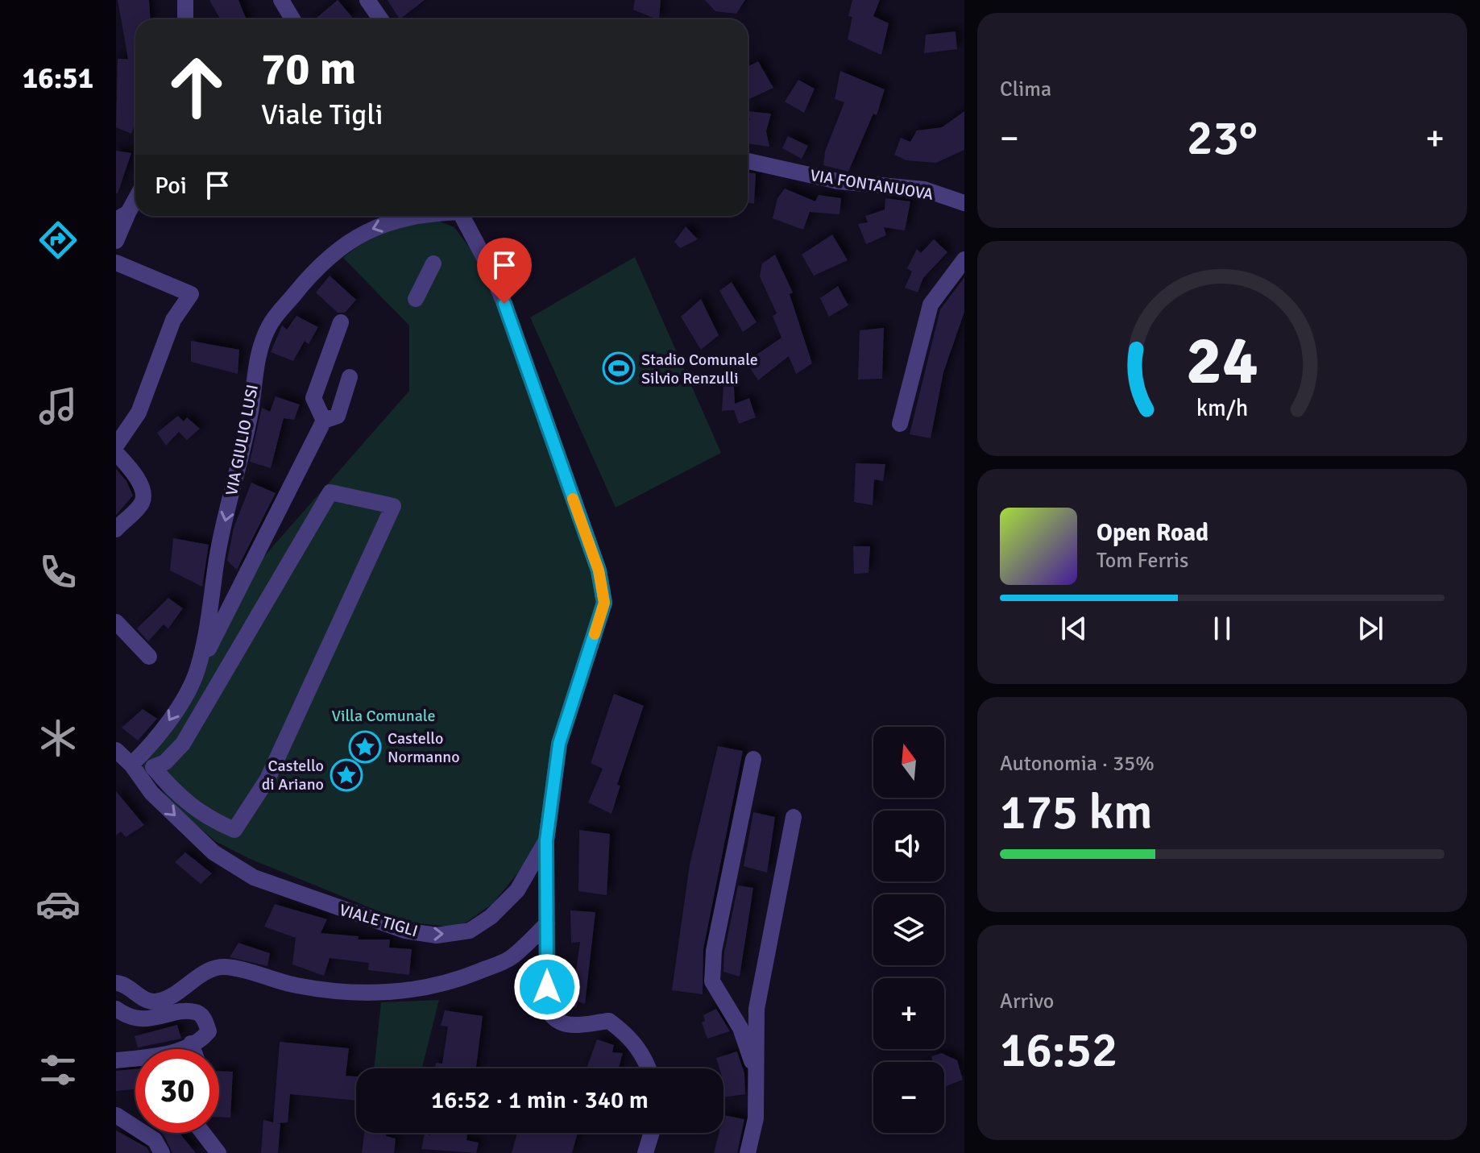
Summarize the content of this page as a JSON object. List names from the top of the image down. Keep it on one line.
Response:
{"streets":{"street":["VIA FONTANUOVA","VIA GIULIO LUSI","VIALE TIGLI"]},"crossings":[["VIA GIULIO LUSI","VIALE TIGLI"]],"one_way":["VIALE TIGLI"],"parks":["Villa Comunale"],"places":{"sports":["Stadio Comunale Silvio Renzulli"],"place":["Castello Normanno","Castello di Ariano"]},"north":"top","page":{"tabs":"16:51","tile":["Clima",["Autonomia · 35%","175 km"],["Arrivo","16:52"]],"turn":["70 m","Viale Tigli"],"heat":["−","23°","+"],"then":"Poi","song":["Open Road","Tom Ferris"],"map_buttons":["+","−"],"limit":"30","trip":"16:52 · 1 min · 340 m","gauge":["24","km/h"]}}
